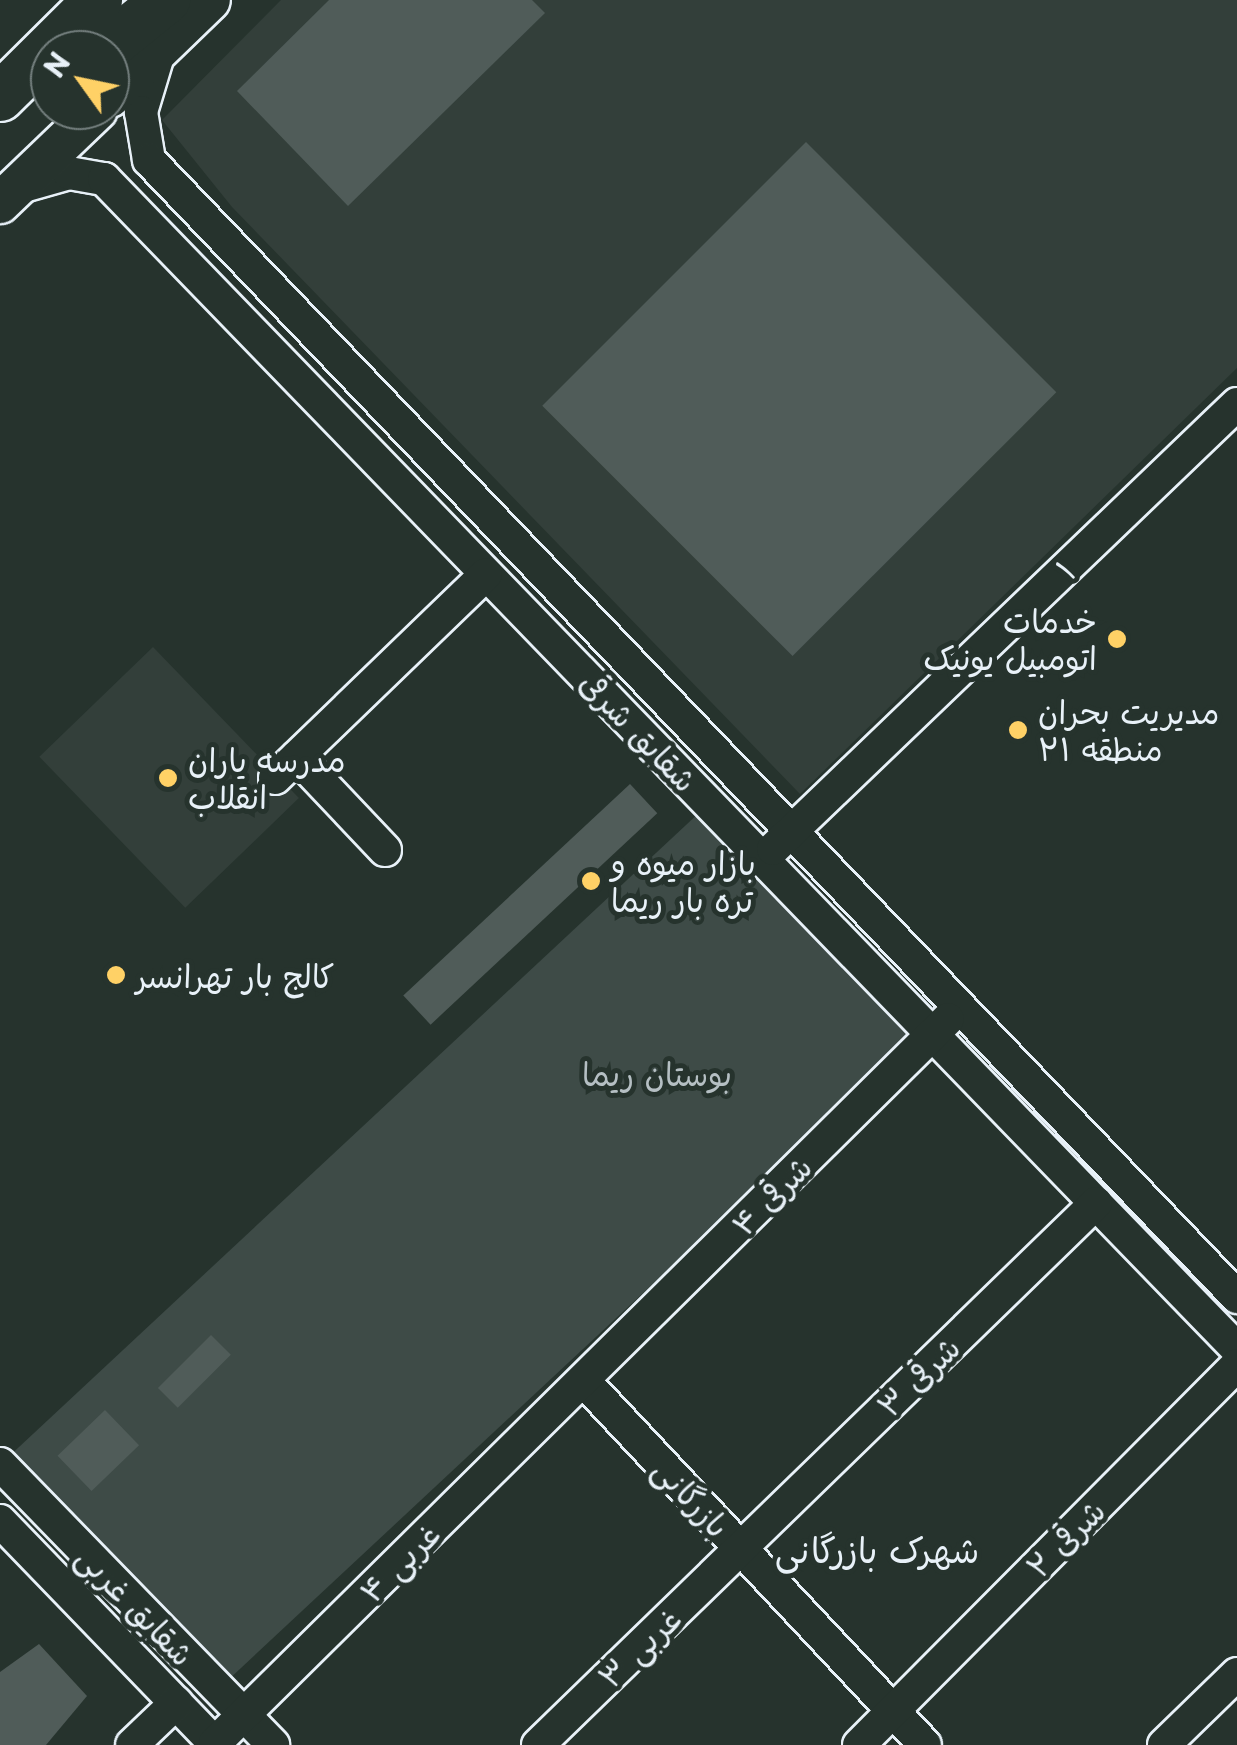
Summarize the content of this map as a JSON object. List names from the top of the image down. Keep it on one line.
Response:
{"streets":{"street":["۱","شقایق شرقی","۴ شرقی","۳ شرقی","بازرگانی","۲ شرقی","۴ غربی","شقایق غربی","۳ غربی"]},"crossings":[["۱","شقایق شرقی"],["شقایق شرقی","۴ شرقی"],["شقایق شرقی","۳ شرقی"],["۴ شرقی","بازرگانی"],["۴ شرقی","۴ غربی"],["۳ شرقی","بازرگانی"],["۳ شرقی","۳ غربی"],["بازرگانی","۲ شرقی"],["بازرگانی","۴ غربی"],["بازرگانی","۳ غربی"],["۴ غربی","شقایق غربی"]],"districts":["شهرک بازرگانی"],"parks":["بوستان ریما"],"places":["خدمات اتومبیل یونیک","مدیریت بحران منطقه ۲۱","مدرسه یاران انقلاب","بازار میوه و تره بار ریما","کالج بار تهرانسر"],"north":"top left"}
